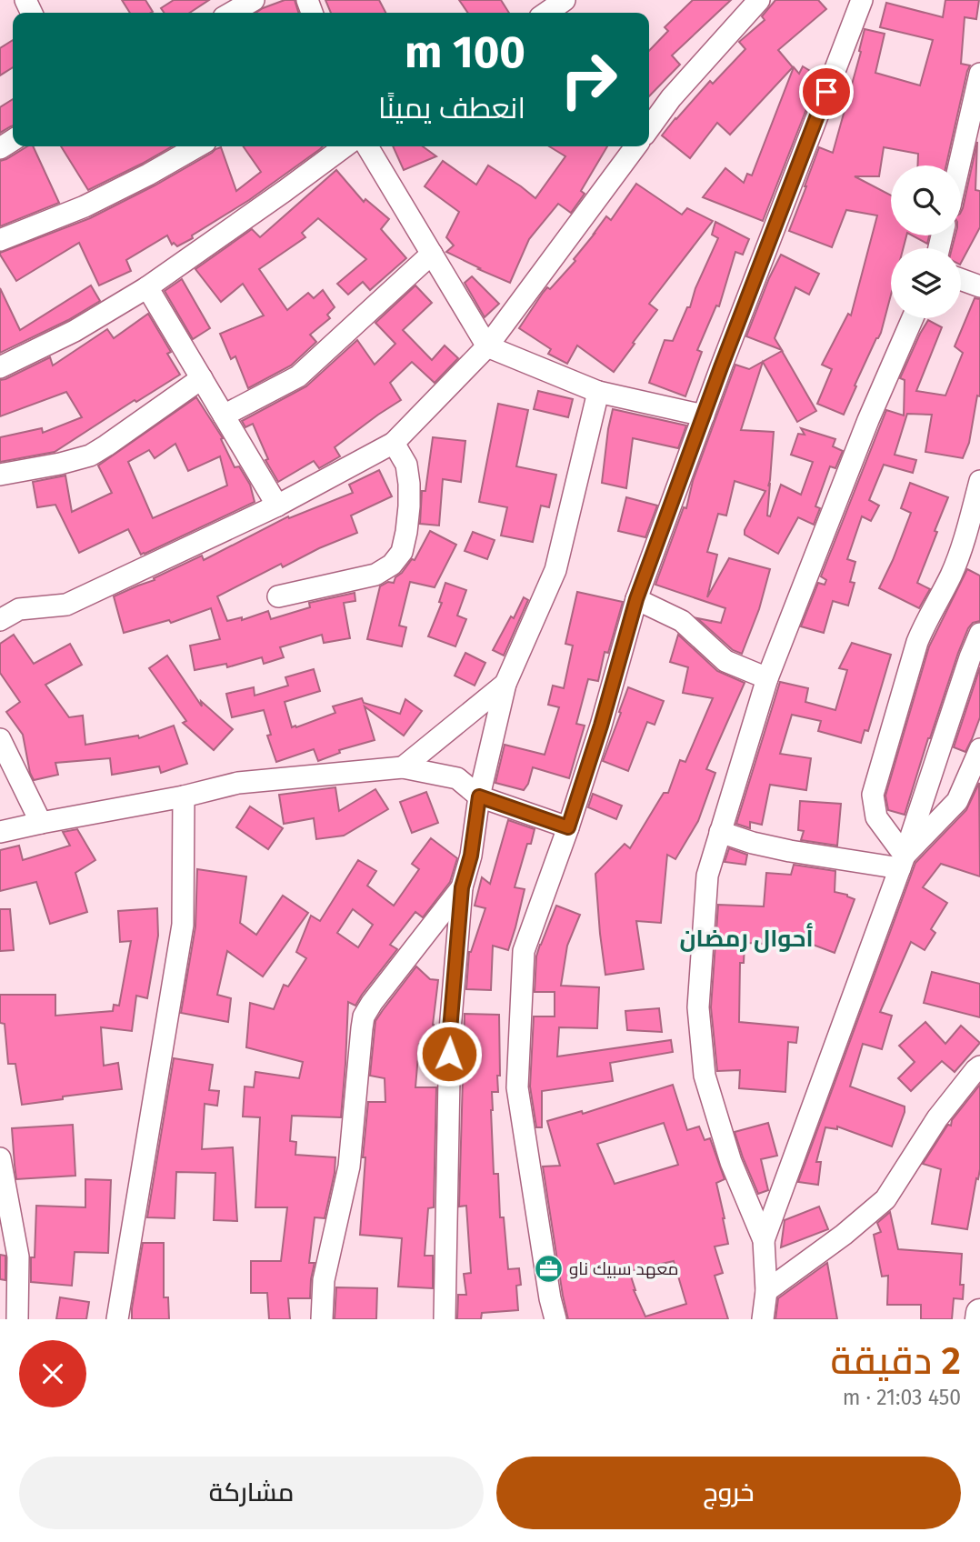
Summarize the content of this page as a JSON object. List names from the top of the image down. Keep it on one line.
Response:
{"districts":["أحوال رمضان"],"places":{"office":["معهد سبيك ناو"]},"page":{"turn":["100 m","انعطف يمينًا"],"heading":["2 دقيقة","450 m · 21:03"],"buttons":["خروج","مشاركة"]}}
